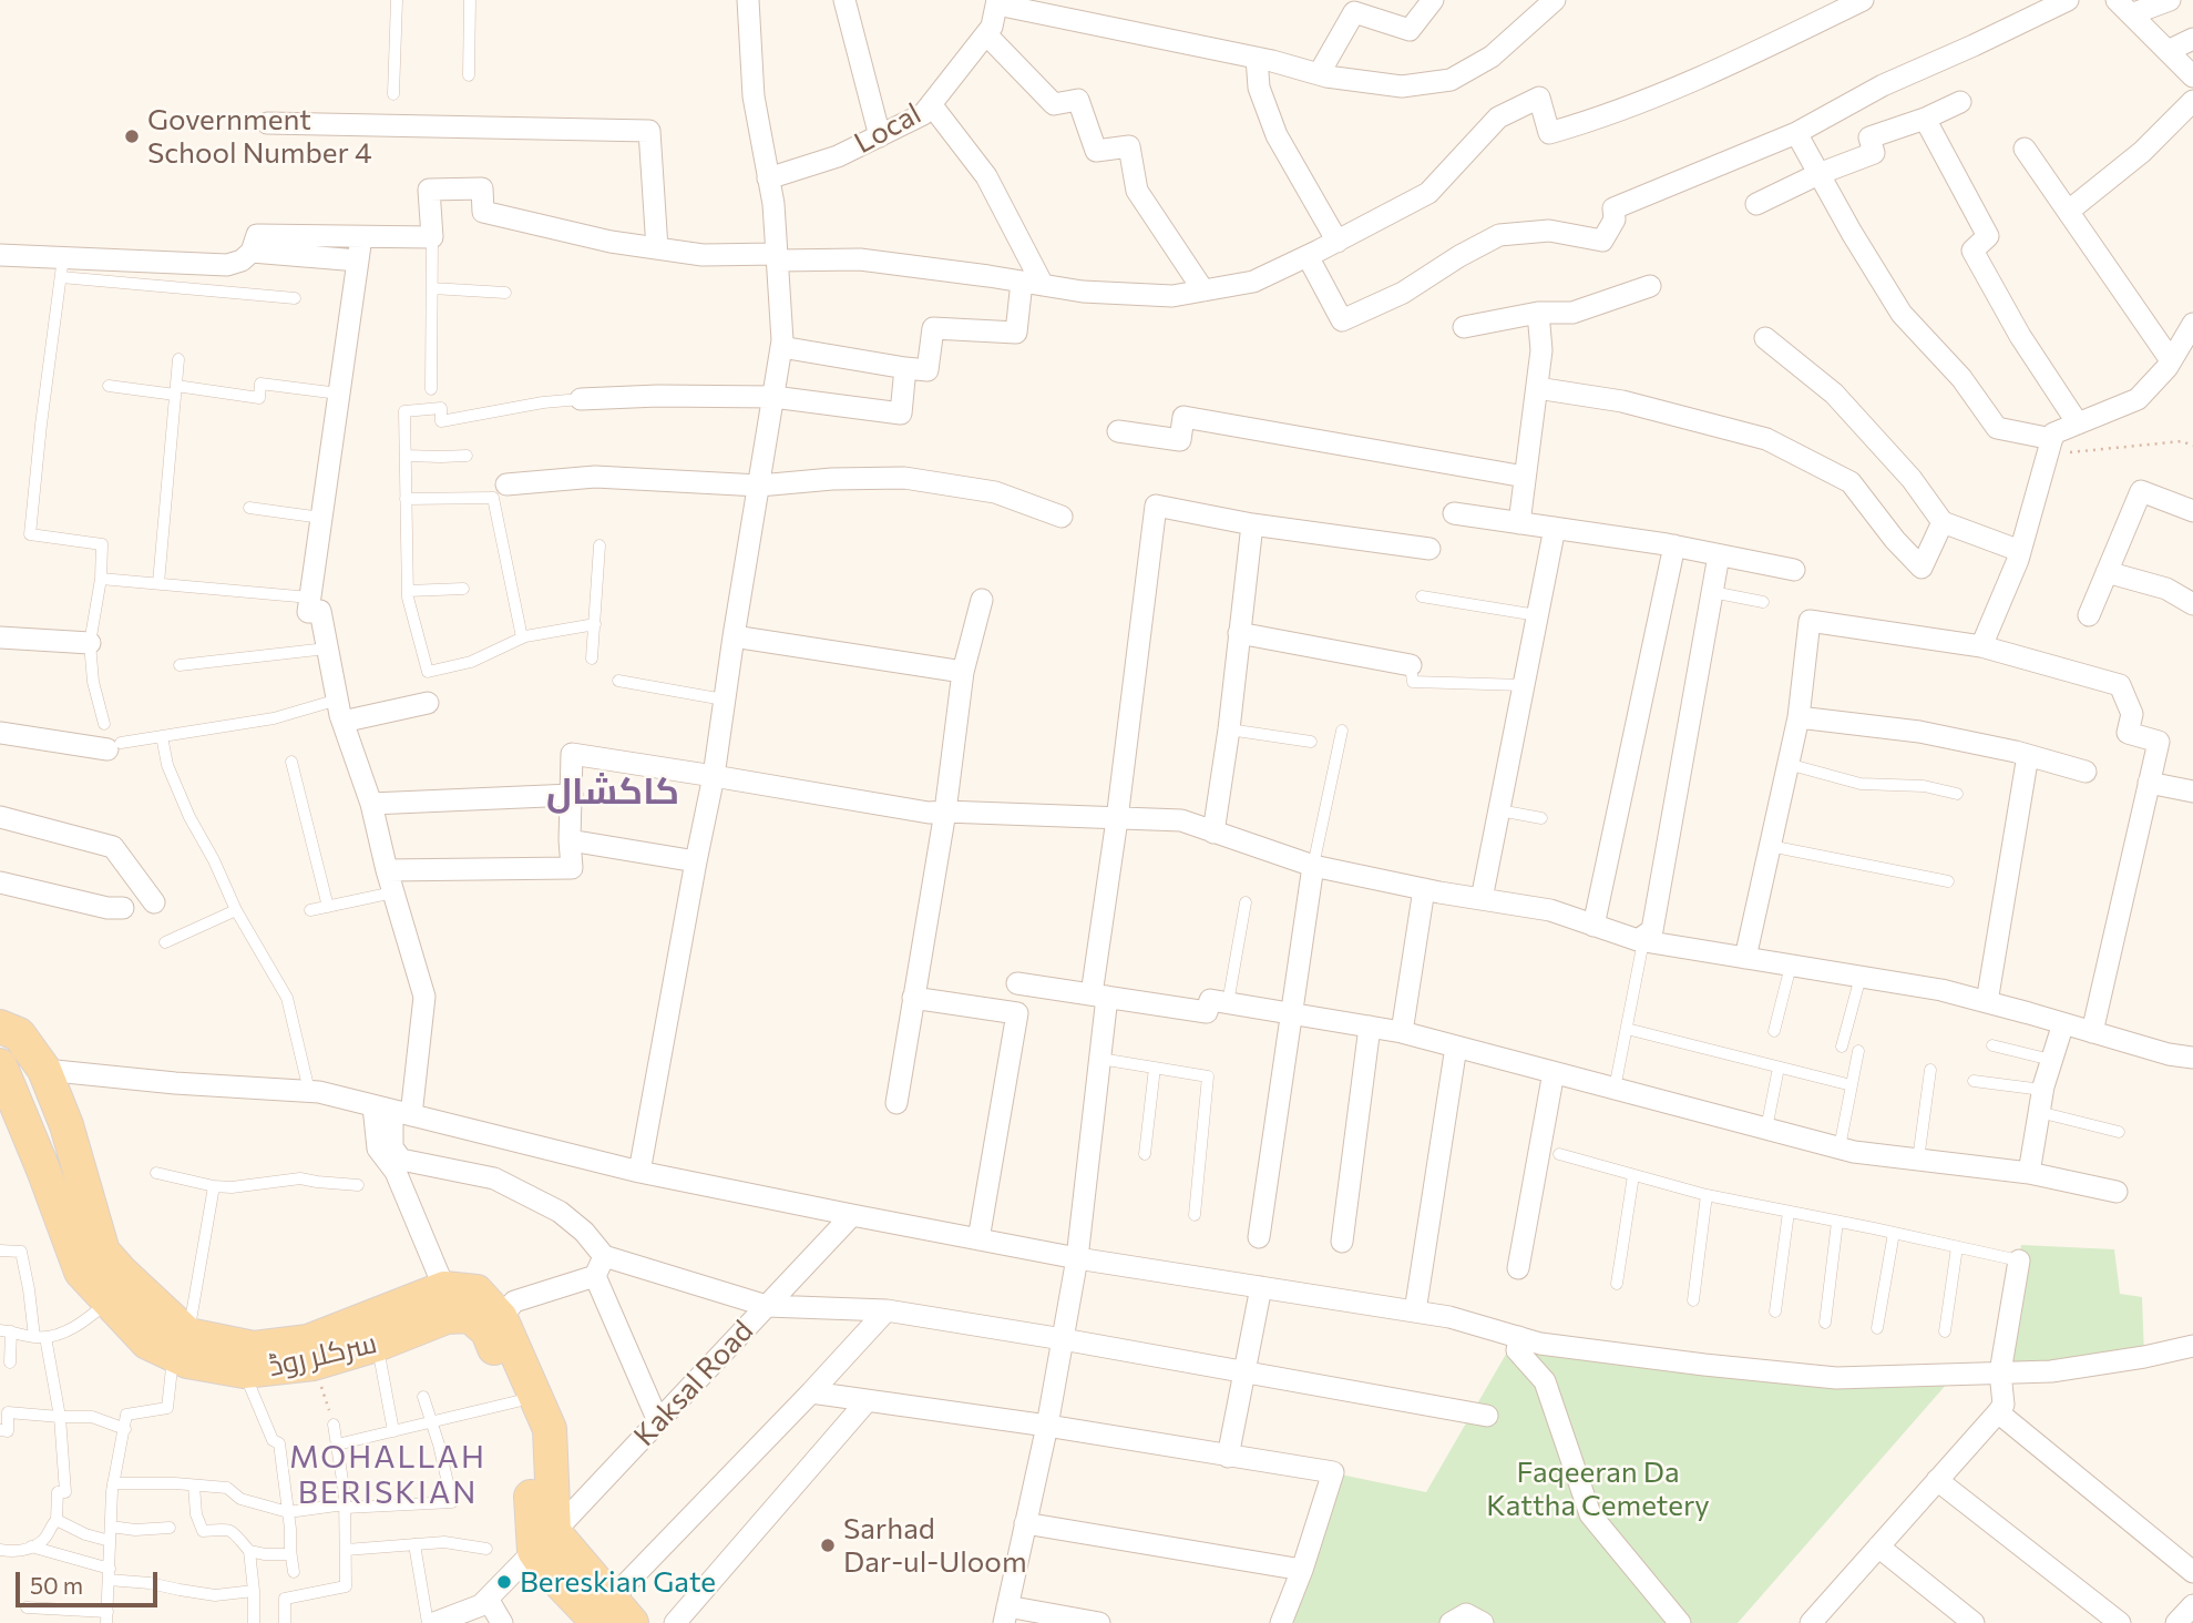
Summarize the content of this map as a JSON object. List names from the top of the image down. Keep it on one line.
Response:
{"streets":{"main road":["سرکلر روڈ"],"street":["Local","Kaksal Road"]},"districts":["کاکشال","MOHALLAH BERISKIAN"],"parks":["Faqeeran Da Kattha Cemetery"],"places":["Government School Number 4","Sarhad Dar-ul-Uloom","Bereskian Gate"],"scale_bar":"50 m"}
